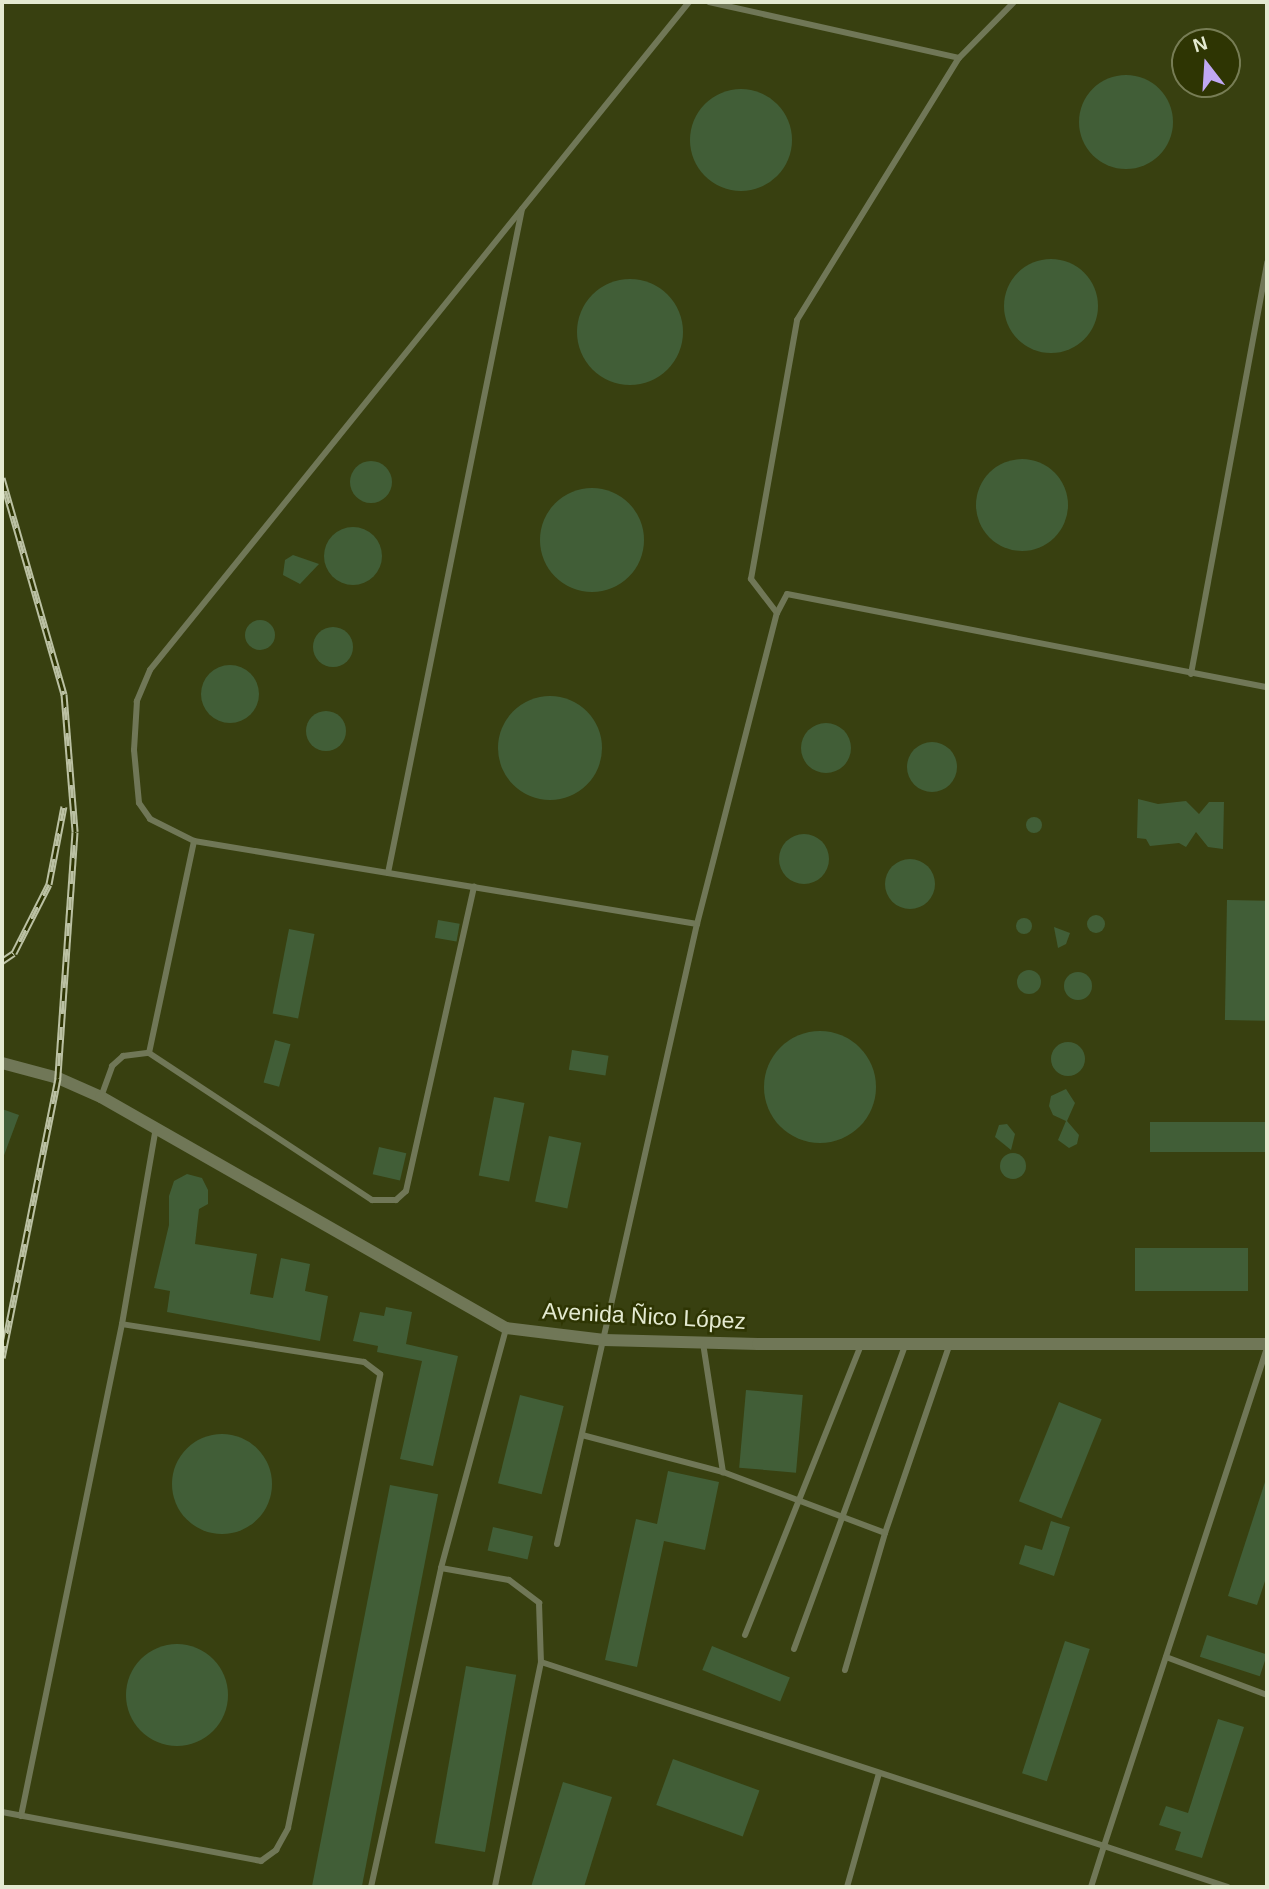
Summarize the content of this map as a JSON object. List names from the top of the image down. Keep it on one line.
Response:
{"streets":{"street":["Avenida Ñico López"]},"north":"top"}
